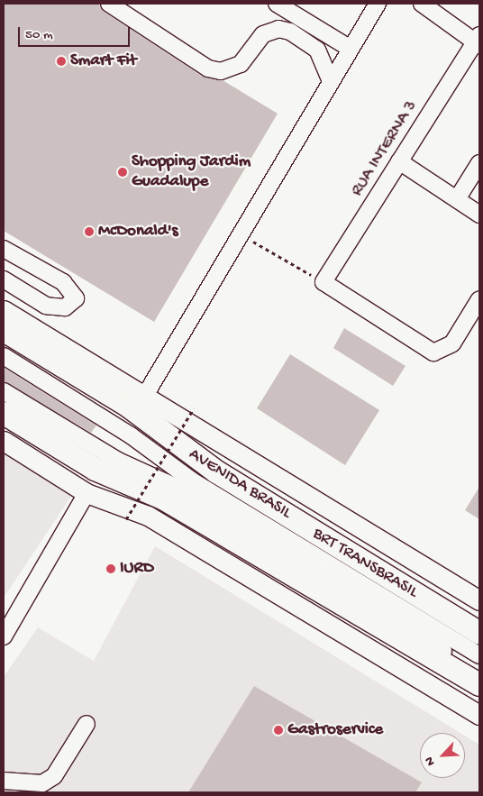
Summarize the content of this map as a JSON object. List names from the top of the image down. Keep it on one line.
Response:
{"streets":{"highway":["AVENIDA BRASIL"],"street":["RUA INTERNA 3","BRT TRANSBRASIL"]},"places":["Smart Fit","Shopping Jardim Guadalupe","McDonald's","IURD","Gastroservice"],"scale_bar":"50 m","north":"bottom left"}
